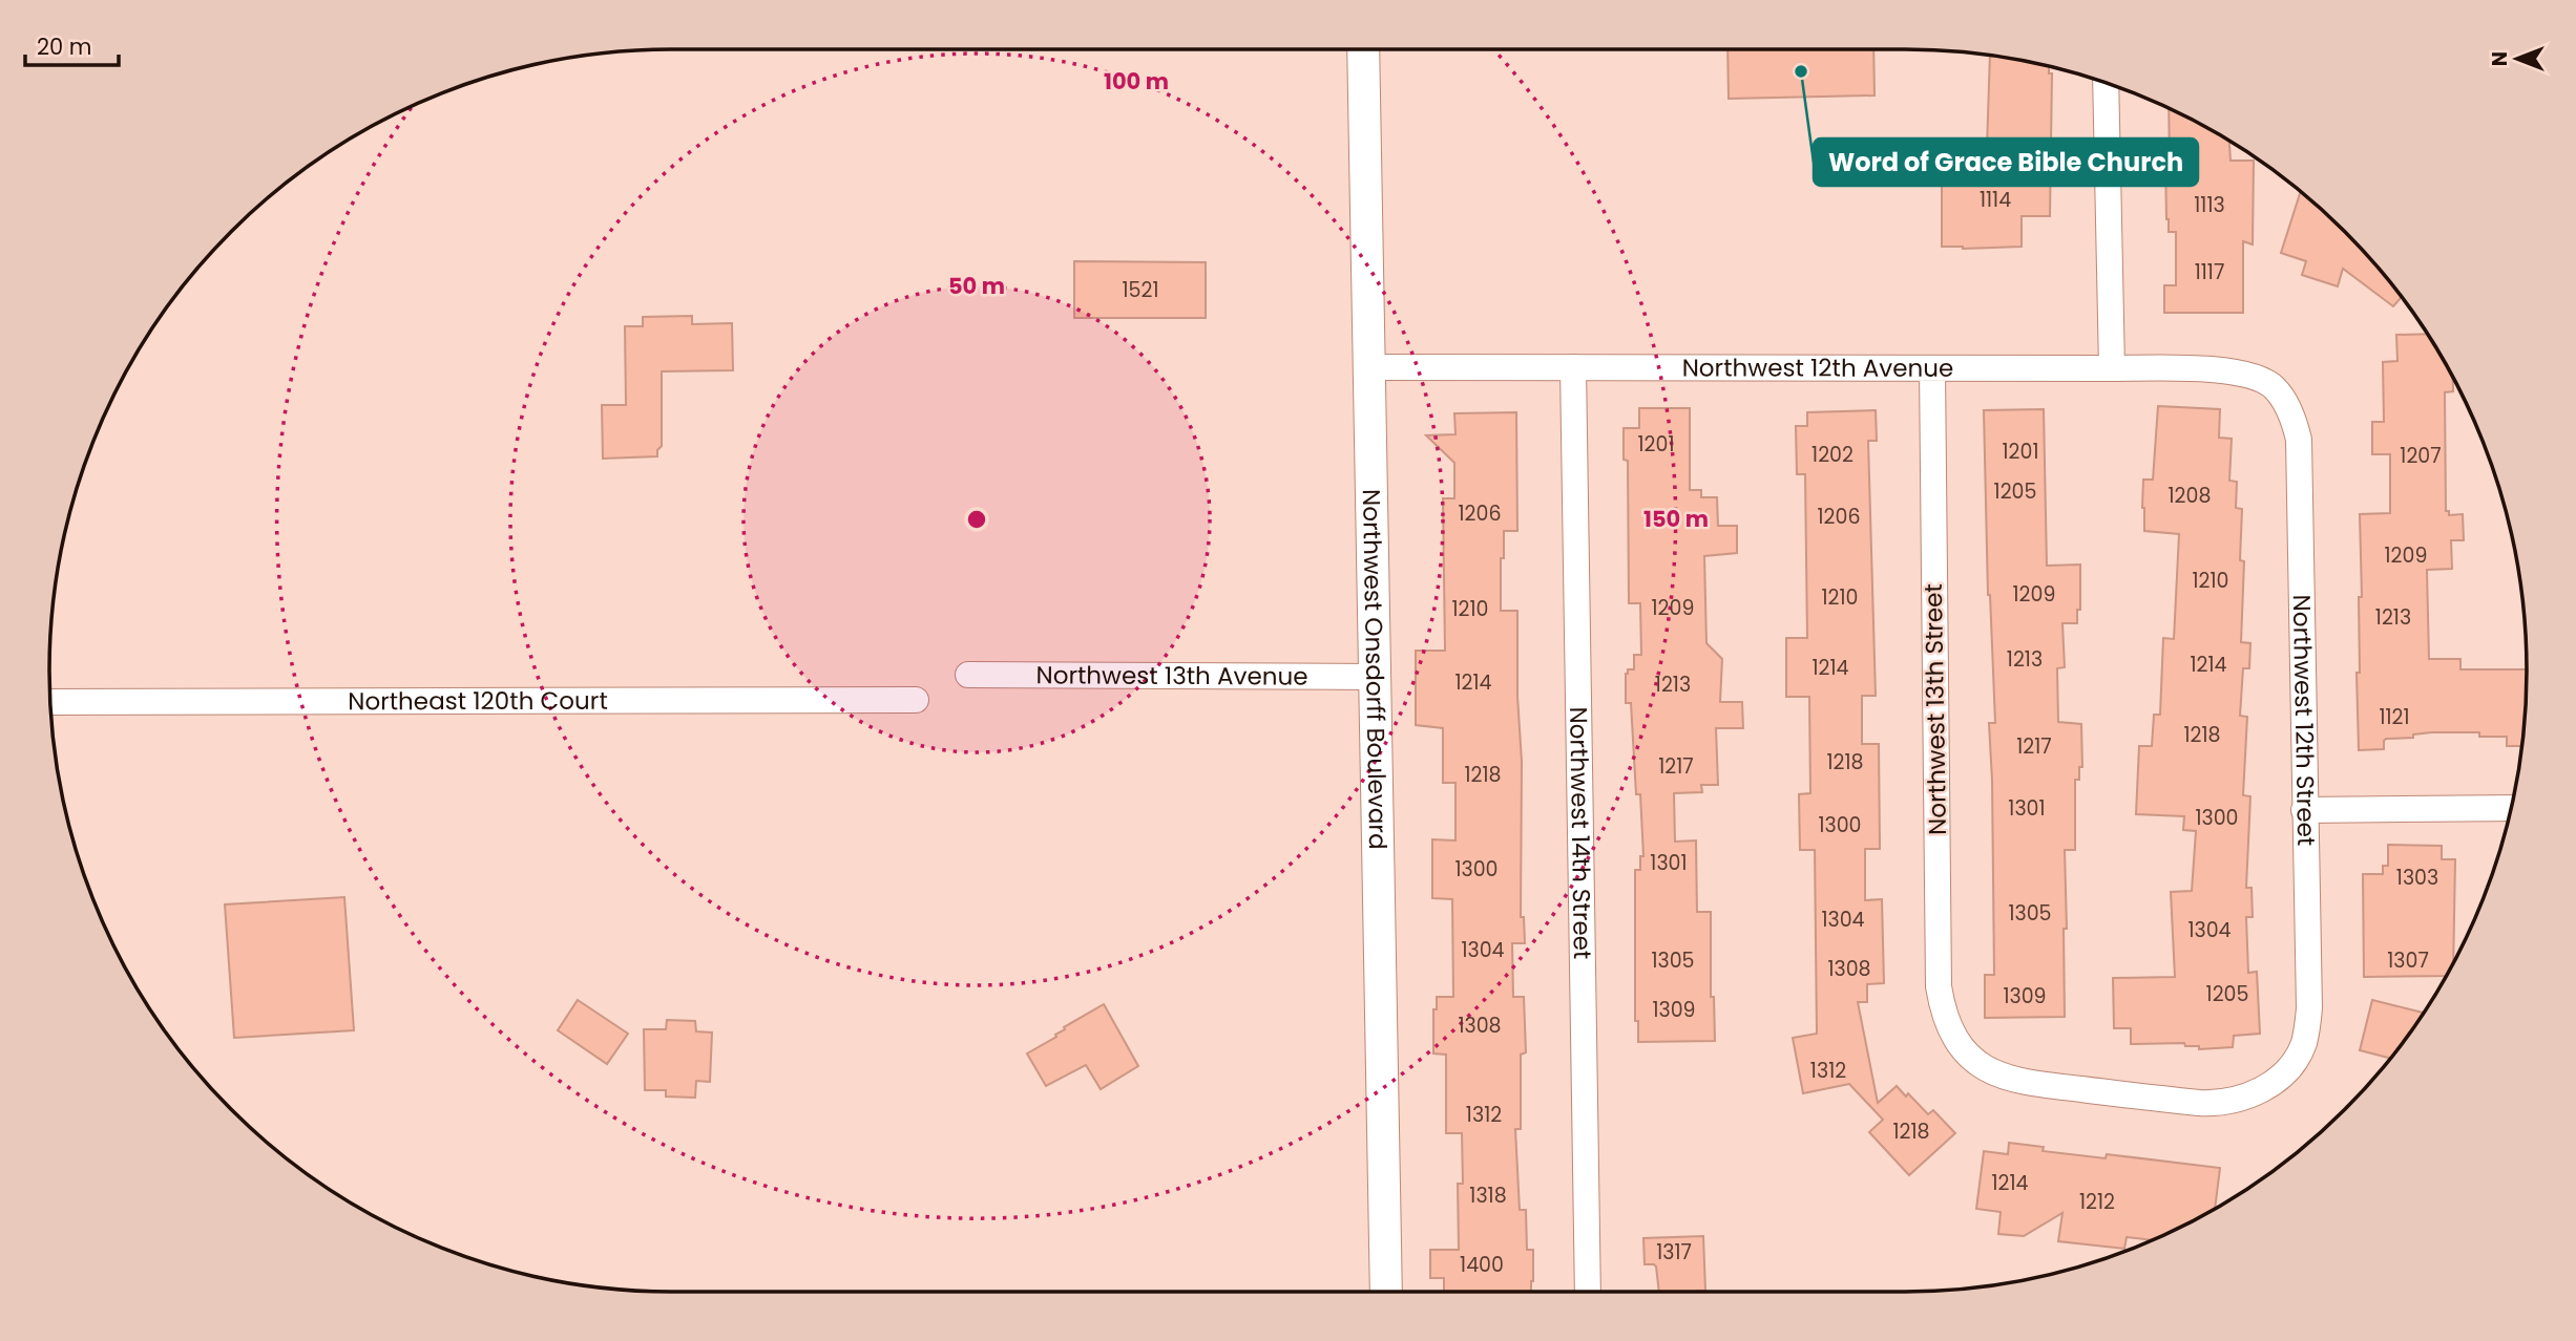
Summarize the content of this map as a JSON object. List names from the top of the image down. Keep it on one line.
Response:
{"streets":{"street":["Northwest 12th Avenue","Northwest Onsdorff Boulevard","Northwest 13th Avenue","Northeast 120th Court","Northwest 13th Street","Northwest 12th Street","Northwest 14th Street"]},"crossings":[["Northwest 12th Avenue","Northwest Onsdorff Boulevard"],["Northwest 12th Avenue","Northwest 13th Street"],["Northwest 12th Avenue","Northwest 12th Street"],["Northwest 12th Avenue","Northwest 14th Street"],["Northwest Onsdorff Boulevard","Northwest 13th Avenue"],["Northwest 13th Street","Northwest 12th Street"]],"places":["Word of Grace Bible Church"],"house_numbers":["1114","1113","1117","1521","1201","1201","1202","1207","1205","1208","1206","1206","1209","1210","1209","1210","1209","1210","1213","1213","1214","1214","1214","1213","1121","1218","1217","1218","1217","1218","1301","1300","1300","1301","1300","1303","1305","1304","1304","1304","1305","1307","1308","1205","1309","1309","1308","1312","1312","1218","1214","1318","1212","1317","1400"],"scale_bar":"20 m","north":"left","rings":["100 m","50 m","150 m"]}
